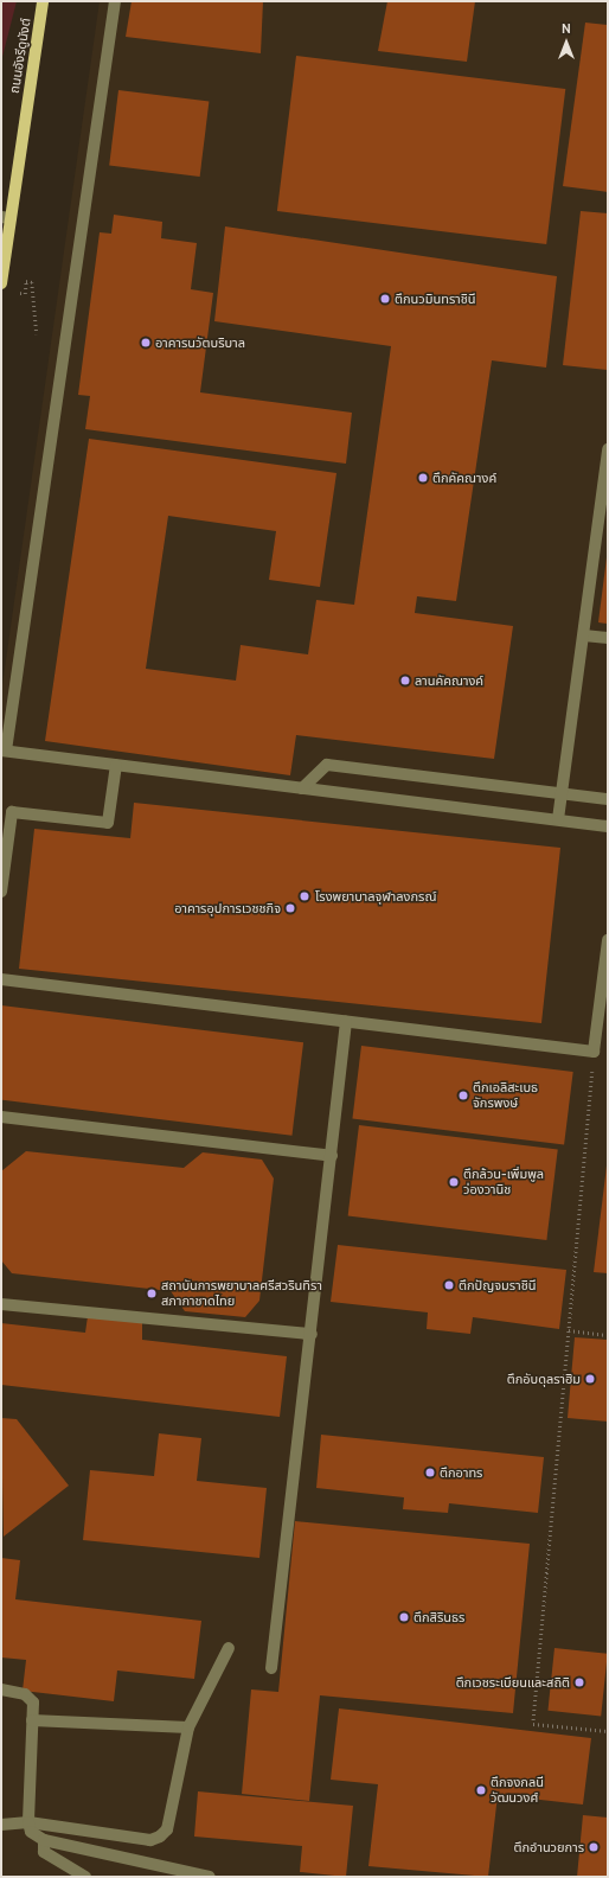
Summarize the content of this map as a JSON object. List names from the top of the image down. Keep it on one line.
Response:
{"streets":{"main road":["ถนนอังรีดูนังต์"]},"places":["ตึกนวมินทราชินี","อาคารนวัตบริบาล","ตึกคัคณางค์","ลานคัคณางค์","โรงพยาบาลจุฬาลงกรณ์","อาคารอุปการเวชชกิจ","ตึกเอลิสะเบธ จักรพงษ์","ตึกล้วน-เพิ่มพูล ว่องวานิช","ตึกปัญจมราชินี","สถาบันการพยาบาลศรีสวรินทิรา สภากาชาดไทย","ตึกอับดุลราฮิม","ตึกอาทร","ตึกสิรินธร","ตึกเวชระเบียนและสถิติ","ตึกจงกลนี วัฒนวงศ์","ตึกอำนวยการ"],"north":"top"}
